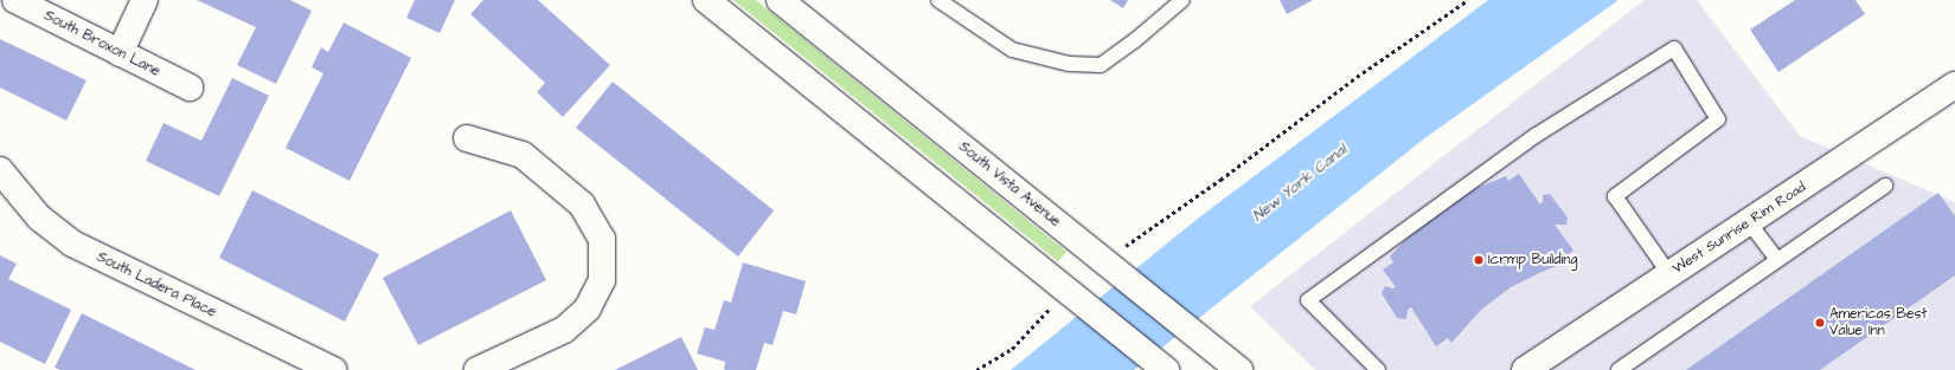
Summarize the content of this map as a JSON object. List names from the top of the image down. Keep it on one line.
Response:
{"streets":{"street":["South Broxon Lane","South Vista Avenue","West Sunrise Rim Road","South Ladera Place"]},"water":["New York Canal"],"places":["Icrmp Building","Americas Best Value Inn"]}
